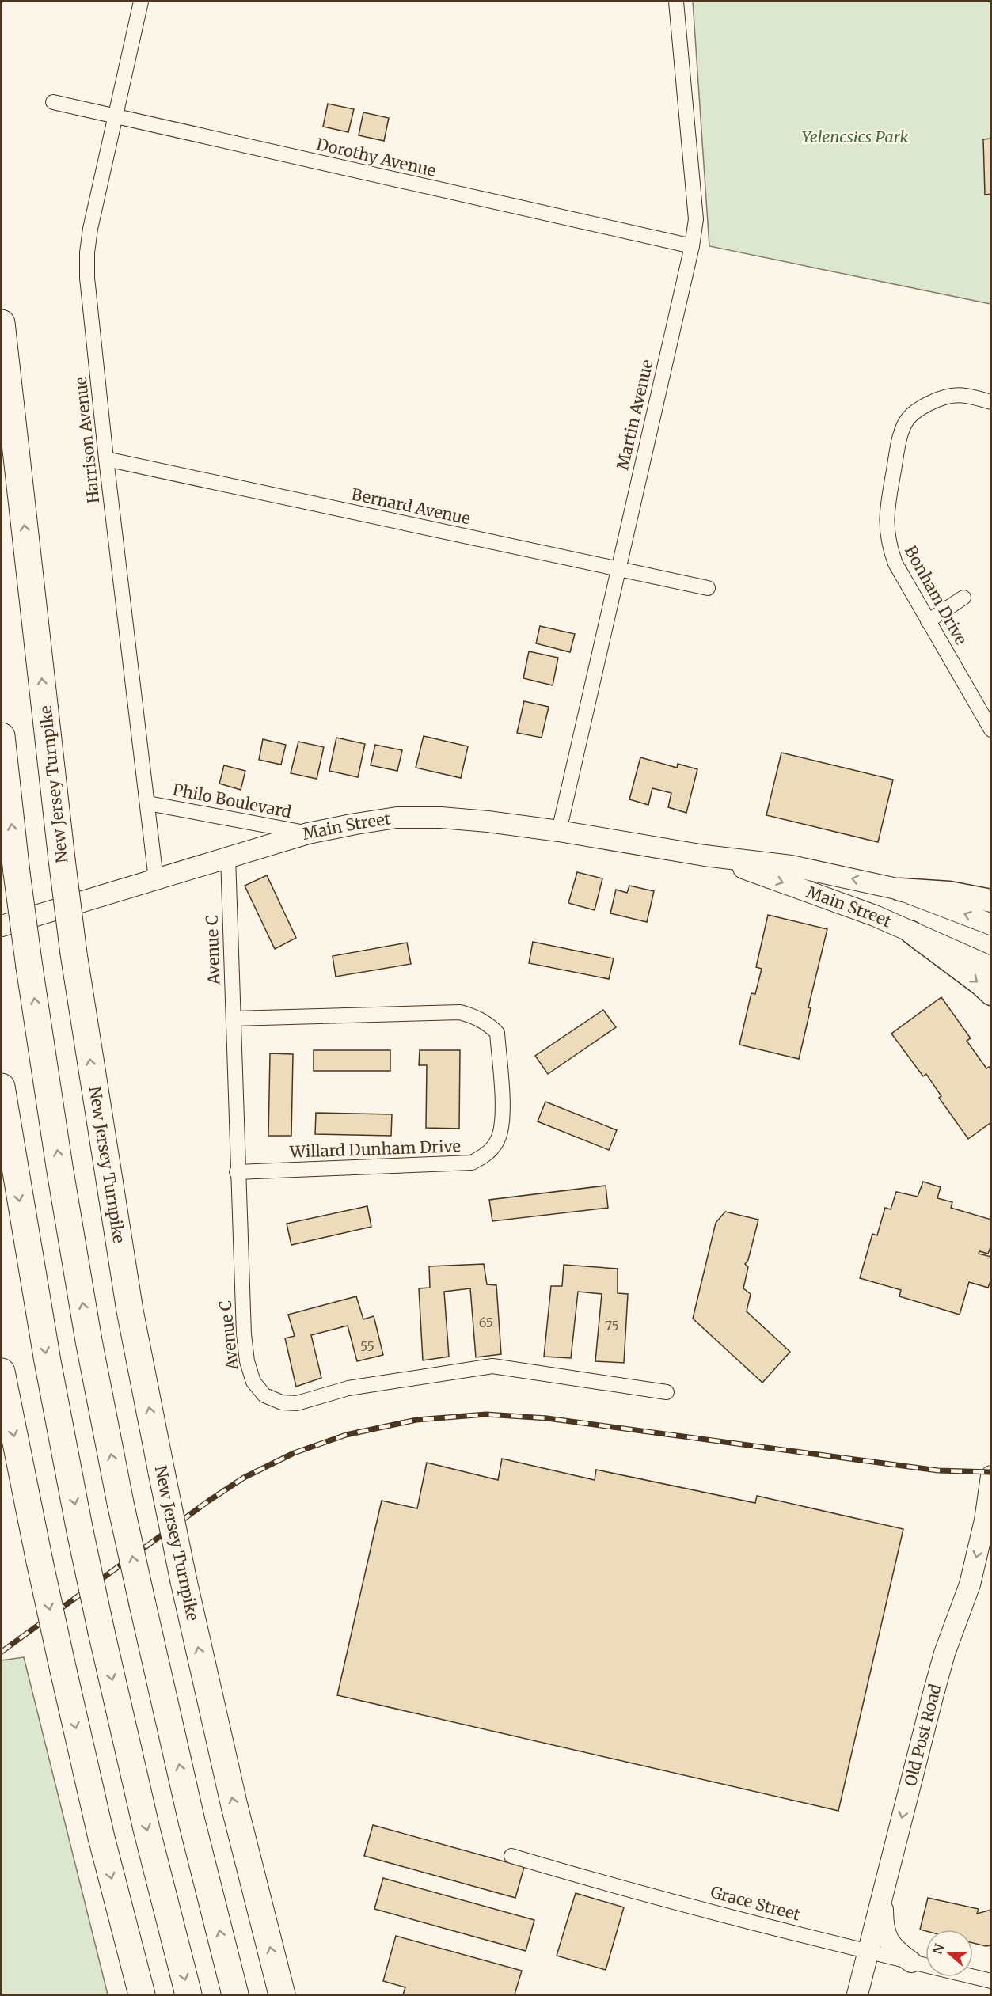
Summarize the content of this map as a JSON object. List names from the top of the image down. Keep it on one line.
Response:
{"streets":{"highway":["New Jersey Turnpike"],"main road":["Main Street","Old Post Road"],"street":["Dorothy Avenue","Martin Avenue","Harrison Avenue","Bernard Avenue","Bonham Drive","Philo Boulevard","Avenue C","Willard Dunham Drive","Grace Street"]},"crossings":[["Dorothy Avenue","Martin Avenue"],["Dorothy Avenue","Harrison Avenue"],["Martin Avenue","Bernard Avenue"],["Martin Avenue","Main Street"],["Harrison Avenue","Bernard Avenue"],["Harrison Avenue","Philo Boulevard"],["Harrison Avenue","Main Street"],["Philo Boulevard","Main Street"],["Main Street","Avenue C"],["Avenue C","Willard Dunham Drive"],["Old Post Road","Grace Street"]],"one_way":["Old Post Road"],"parks":["Yelencsics Park"],"house_numbers":["65","75","55"],"north":"left"}
